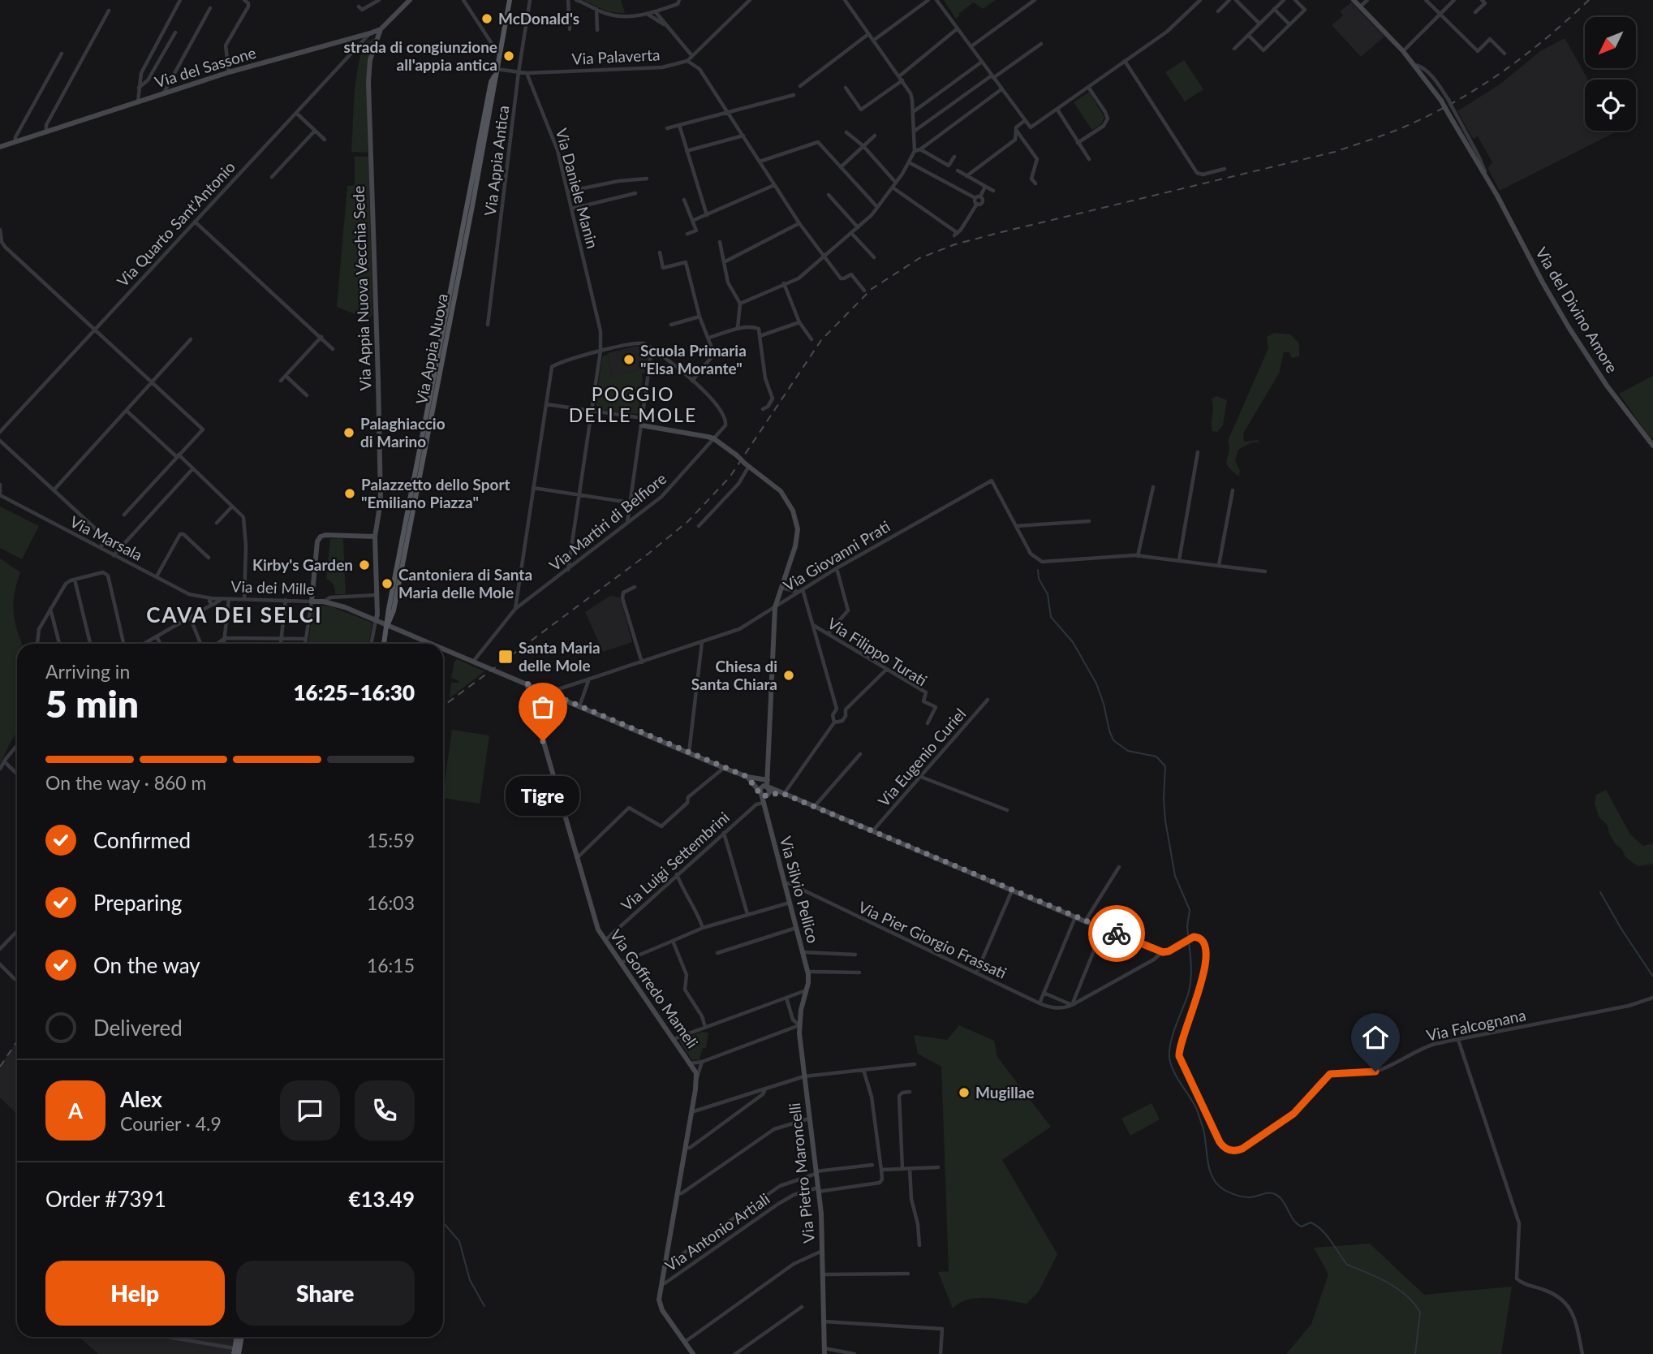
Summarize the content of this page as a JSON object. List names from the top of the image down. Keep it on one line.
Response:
{"streets":{"main road":["Via Appia Nuova"],"street":["Via Palaverta","Via del Sassone","Via Appia Antica","Via Daniele Manin","Via Quarto Sant'Antonio","Via Appia Nuova Vecchia Sede","Via del Divino Amore","Via Martiri di Belfiore","Via Marsala","Via Giovanni Prati","Via dei Mille","Via Filippo Turati","Via Eugenio Curiel","Via Luigi Settembrini","Via Silvio Pellico","Via Pier Giorgio Frassati","Via Goffredo Mameli","Via Falcognana","Via Pietro Maroncelli","Via Antonio Artiali"]},"crossings":[["Via Palaverta","Via Appia Antica"],["Via Palaverta","Via Daniele Manin"],["Via Palaverta","Via Appia Nuova"],["Via del Sassone","Via Quarto Sant'Antonio"],["Via del Sassone","Via Appia Nuova Vecchia Sede"],["Via Daniele Manin","Via Martiri di Belfiore"],["Via Appia Nuova Vecchia Sede","Via dei Mille"],["Via Marsala","Via dei Mille"],["Via Luigi Settembrini","Via Silvio Pellico"],["Via Luigi Settembrini","Via Goffredo Mameli"],["Via Silvio Pellico","Via Pier Giorgio Frassati"],["Via Silvio Pellico","Via Pietro Maroncelli"],["Via Pier Giorgio Frassati","Via Falcognana"],["Via Goffredo Mameli","Via Antonio Artiali"],["Via Pietro Maroncelli","Via Antonio Artiali"]],"districts":["POGGIO DELLE MOLE","CAVA DEI SELCI"],"places":{"other":["McDonald's","strada di congiunzione all'appia antica","Scuola Primaria \"Elsa Morante\"","Palaghiaccio di Marino","Palazzetto dello Sport \"Emiliano Piazza\"","Kirby's Garden","Cantoniera di Santa Maria delle Mole","Chiesa di Santa Chiara","Tigre","Mugillae"],"transit":["Santa Maria delle Mole"]},"north":"bottom left","page":{"heading":["5 min","Arriving in","16:25–16:30"],"panel":["Alex","Courier · 4.9","Order #7391","€13.49"],"bar":"On the way · 860 m","bubble":"Tigre","list":[["Confirmed","15:59"],["Preparing","16:03"],["On the way","16:15"],"Delivered"],"round":"A","buttons":["Help","Share"]}}
